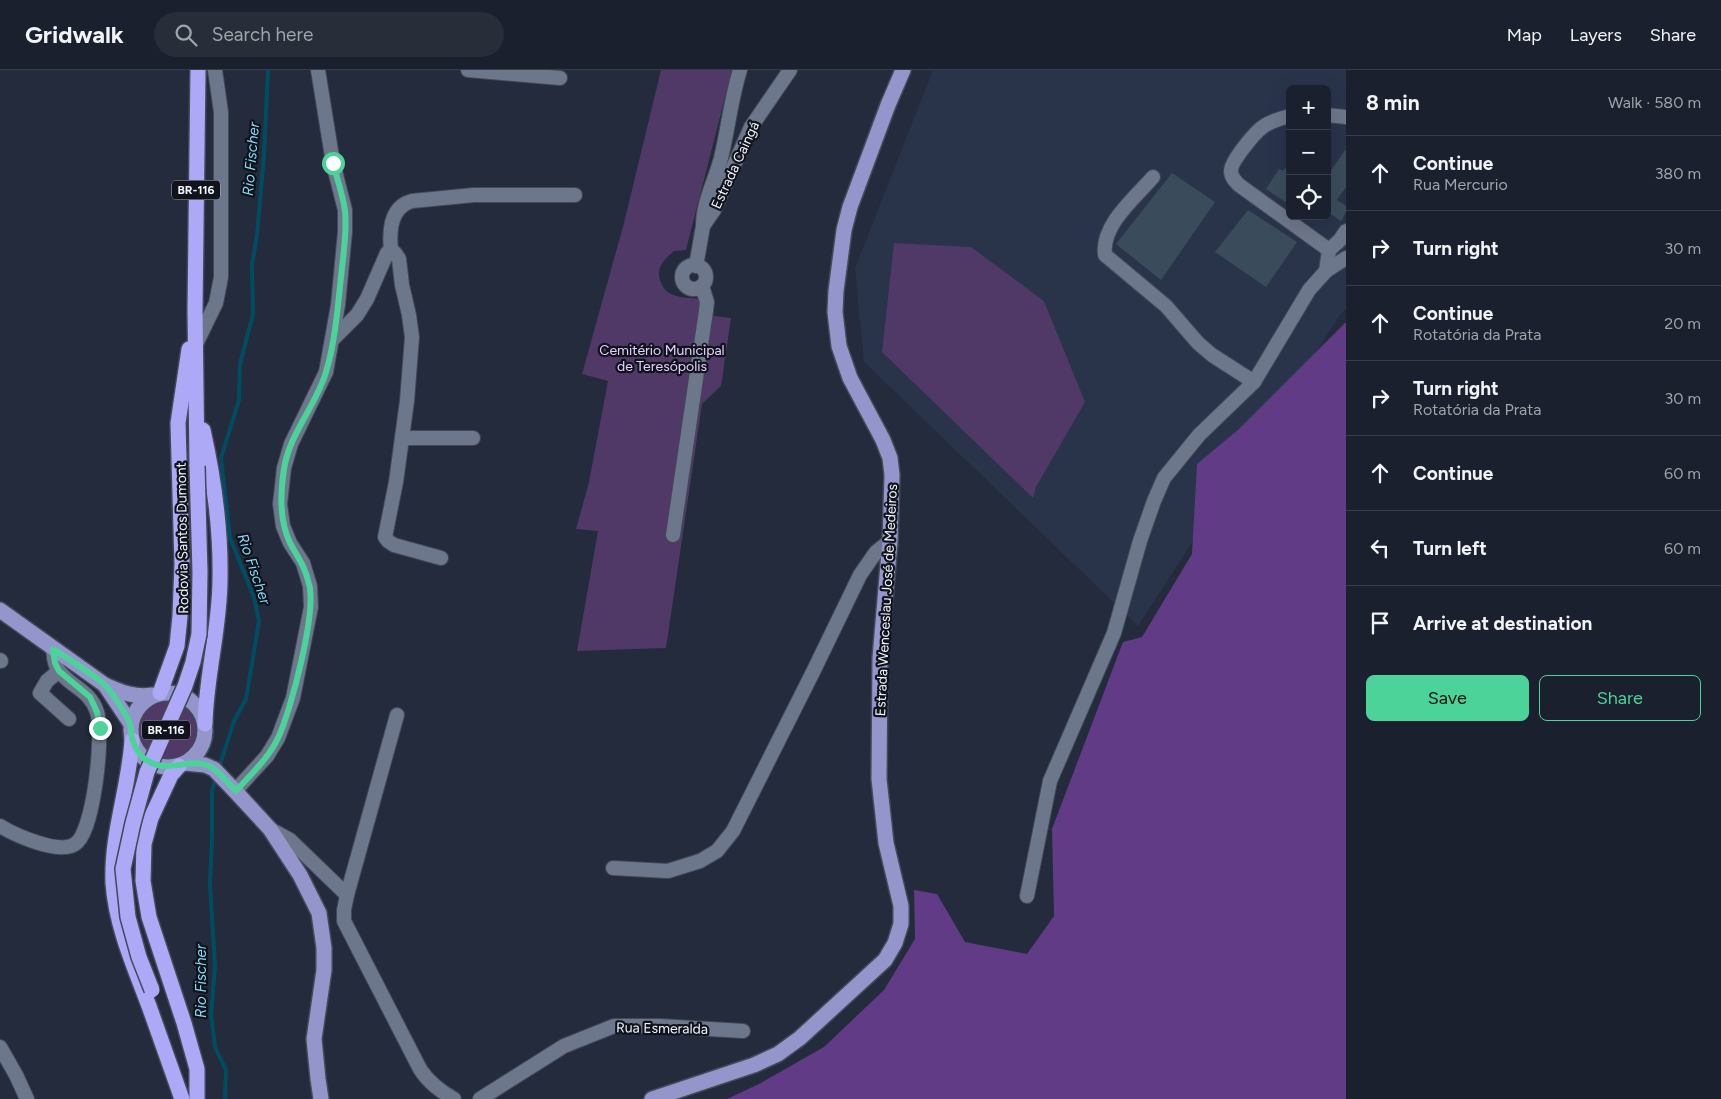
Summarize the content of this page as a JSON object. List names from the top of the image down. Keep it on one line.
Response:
{"streets":{"highway":["BR-116","Rodovia Santos Dumont"],"main road":["Estrada Wenceslau José de Medeiros"],"street":["Estrada Caingá","Rua Esmeralda"]},"water":["Rio Fischer"],"parks":["Cemitério Municipal de Teresópolis"],"page":{"header":"Gridwalk","search":"Search here","nav":["Map","Layers","Share"],"heading":["8 min","Walk · 580 m"],"map_buttons":["+","−"],"list":[["Continue","Rua Mercurio","380 m"],["Turn right","30 m"],["Continue","Rotatória da Prata","20 m"],["Turn right","Rotatória da Prata","30 m"],["Continue","60 m"],["Turn left","60 m"],"Arrive at destination"],"buttons":["Save","Share"]}}
